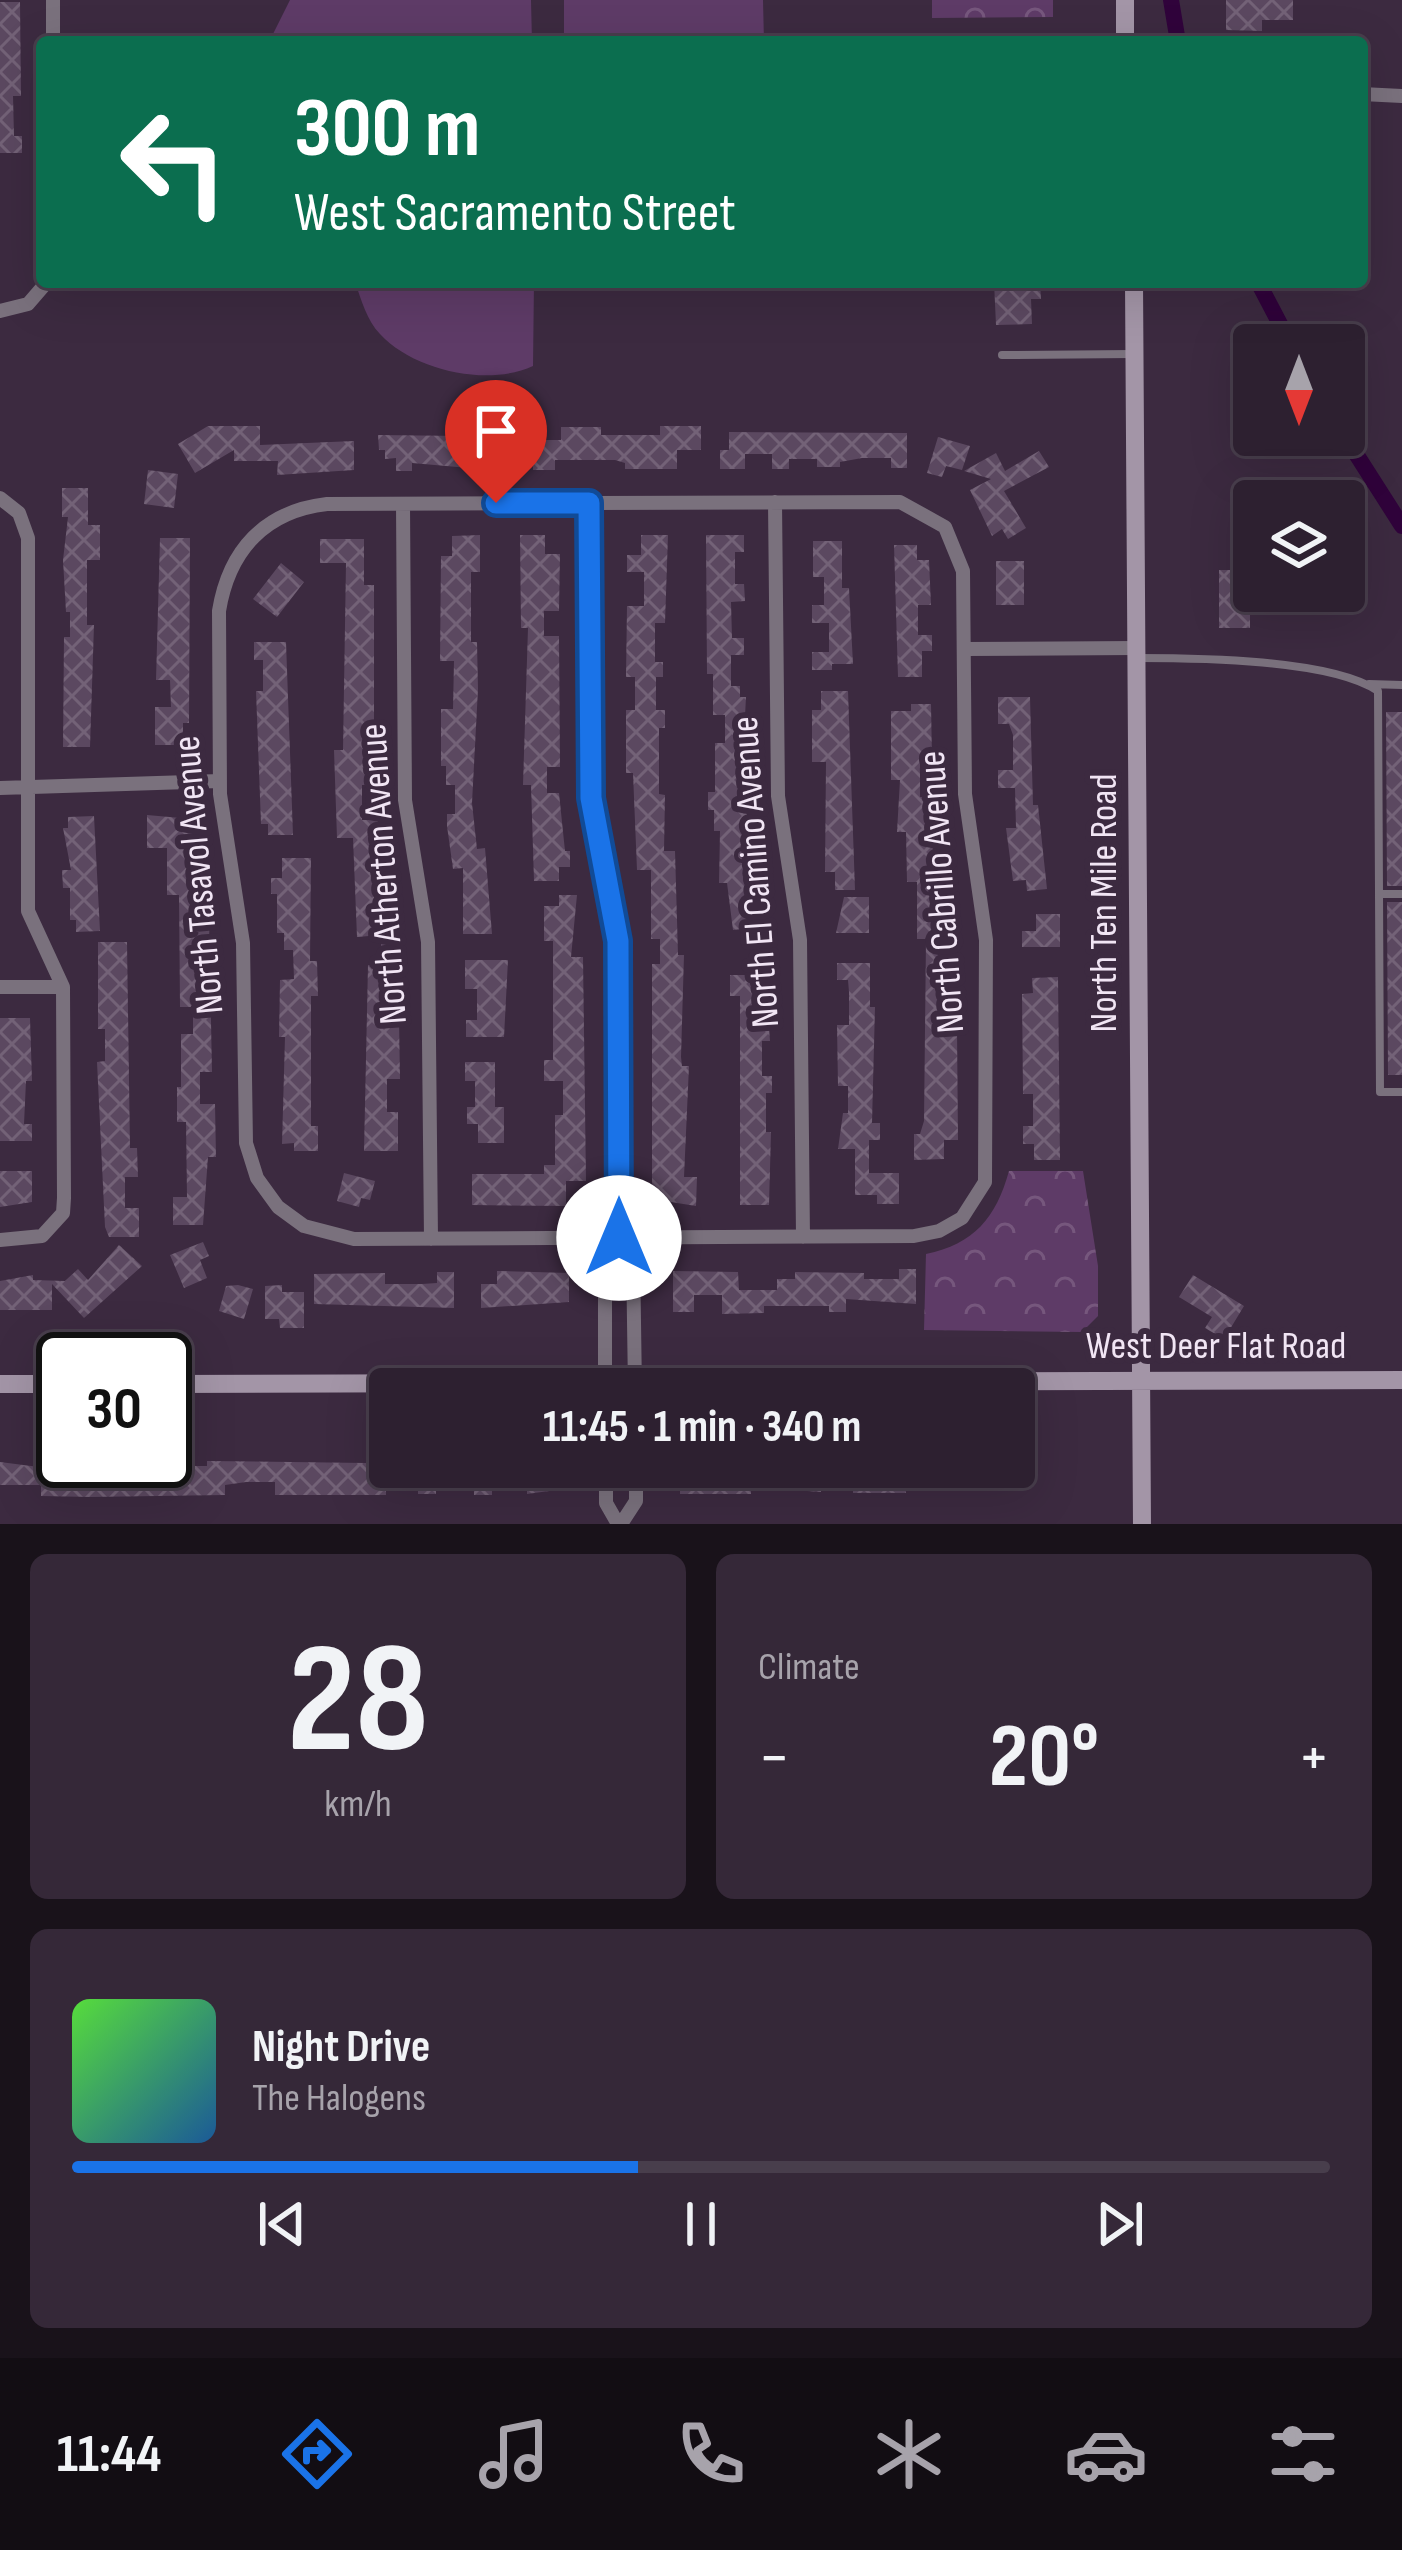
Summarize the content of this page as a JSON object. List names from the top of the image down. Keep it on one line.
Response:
{"streets":{"main road":["North Ten Mile Road","West Deer Flat Road"],"street":["North El Camino Avenue","North Atherton Avenue","North Tasavol Avenue","North Cabrillo Avenue"]},"crossings":[["North El Camino Avenue","North Cabrillo Avenue"],["North Atherton Avenue","North Tasavol Avenue"],["North Ten Mile Road","West Deer Flat Road"]],"north":"bottom","page":{"turn":["300 m","West Sacramento Street"],"limit":"30","trip":"11:45 · 1 min · 340 m","tile":[["28","km/h"],"Climate"],"heat":["−","20°","+"],"song":["Night Drive","The Halogens"],"tabs":"11:44"}}
